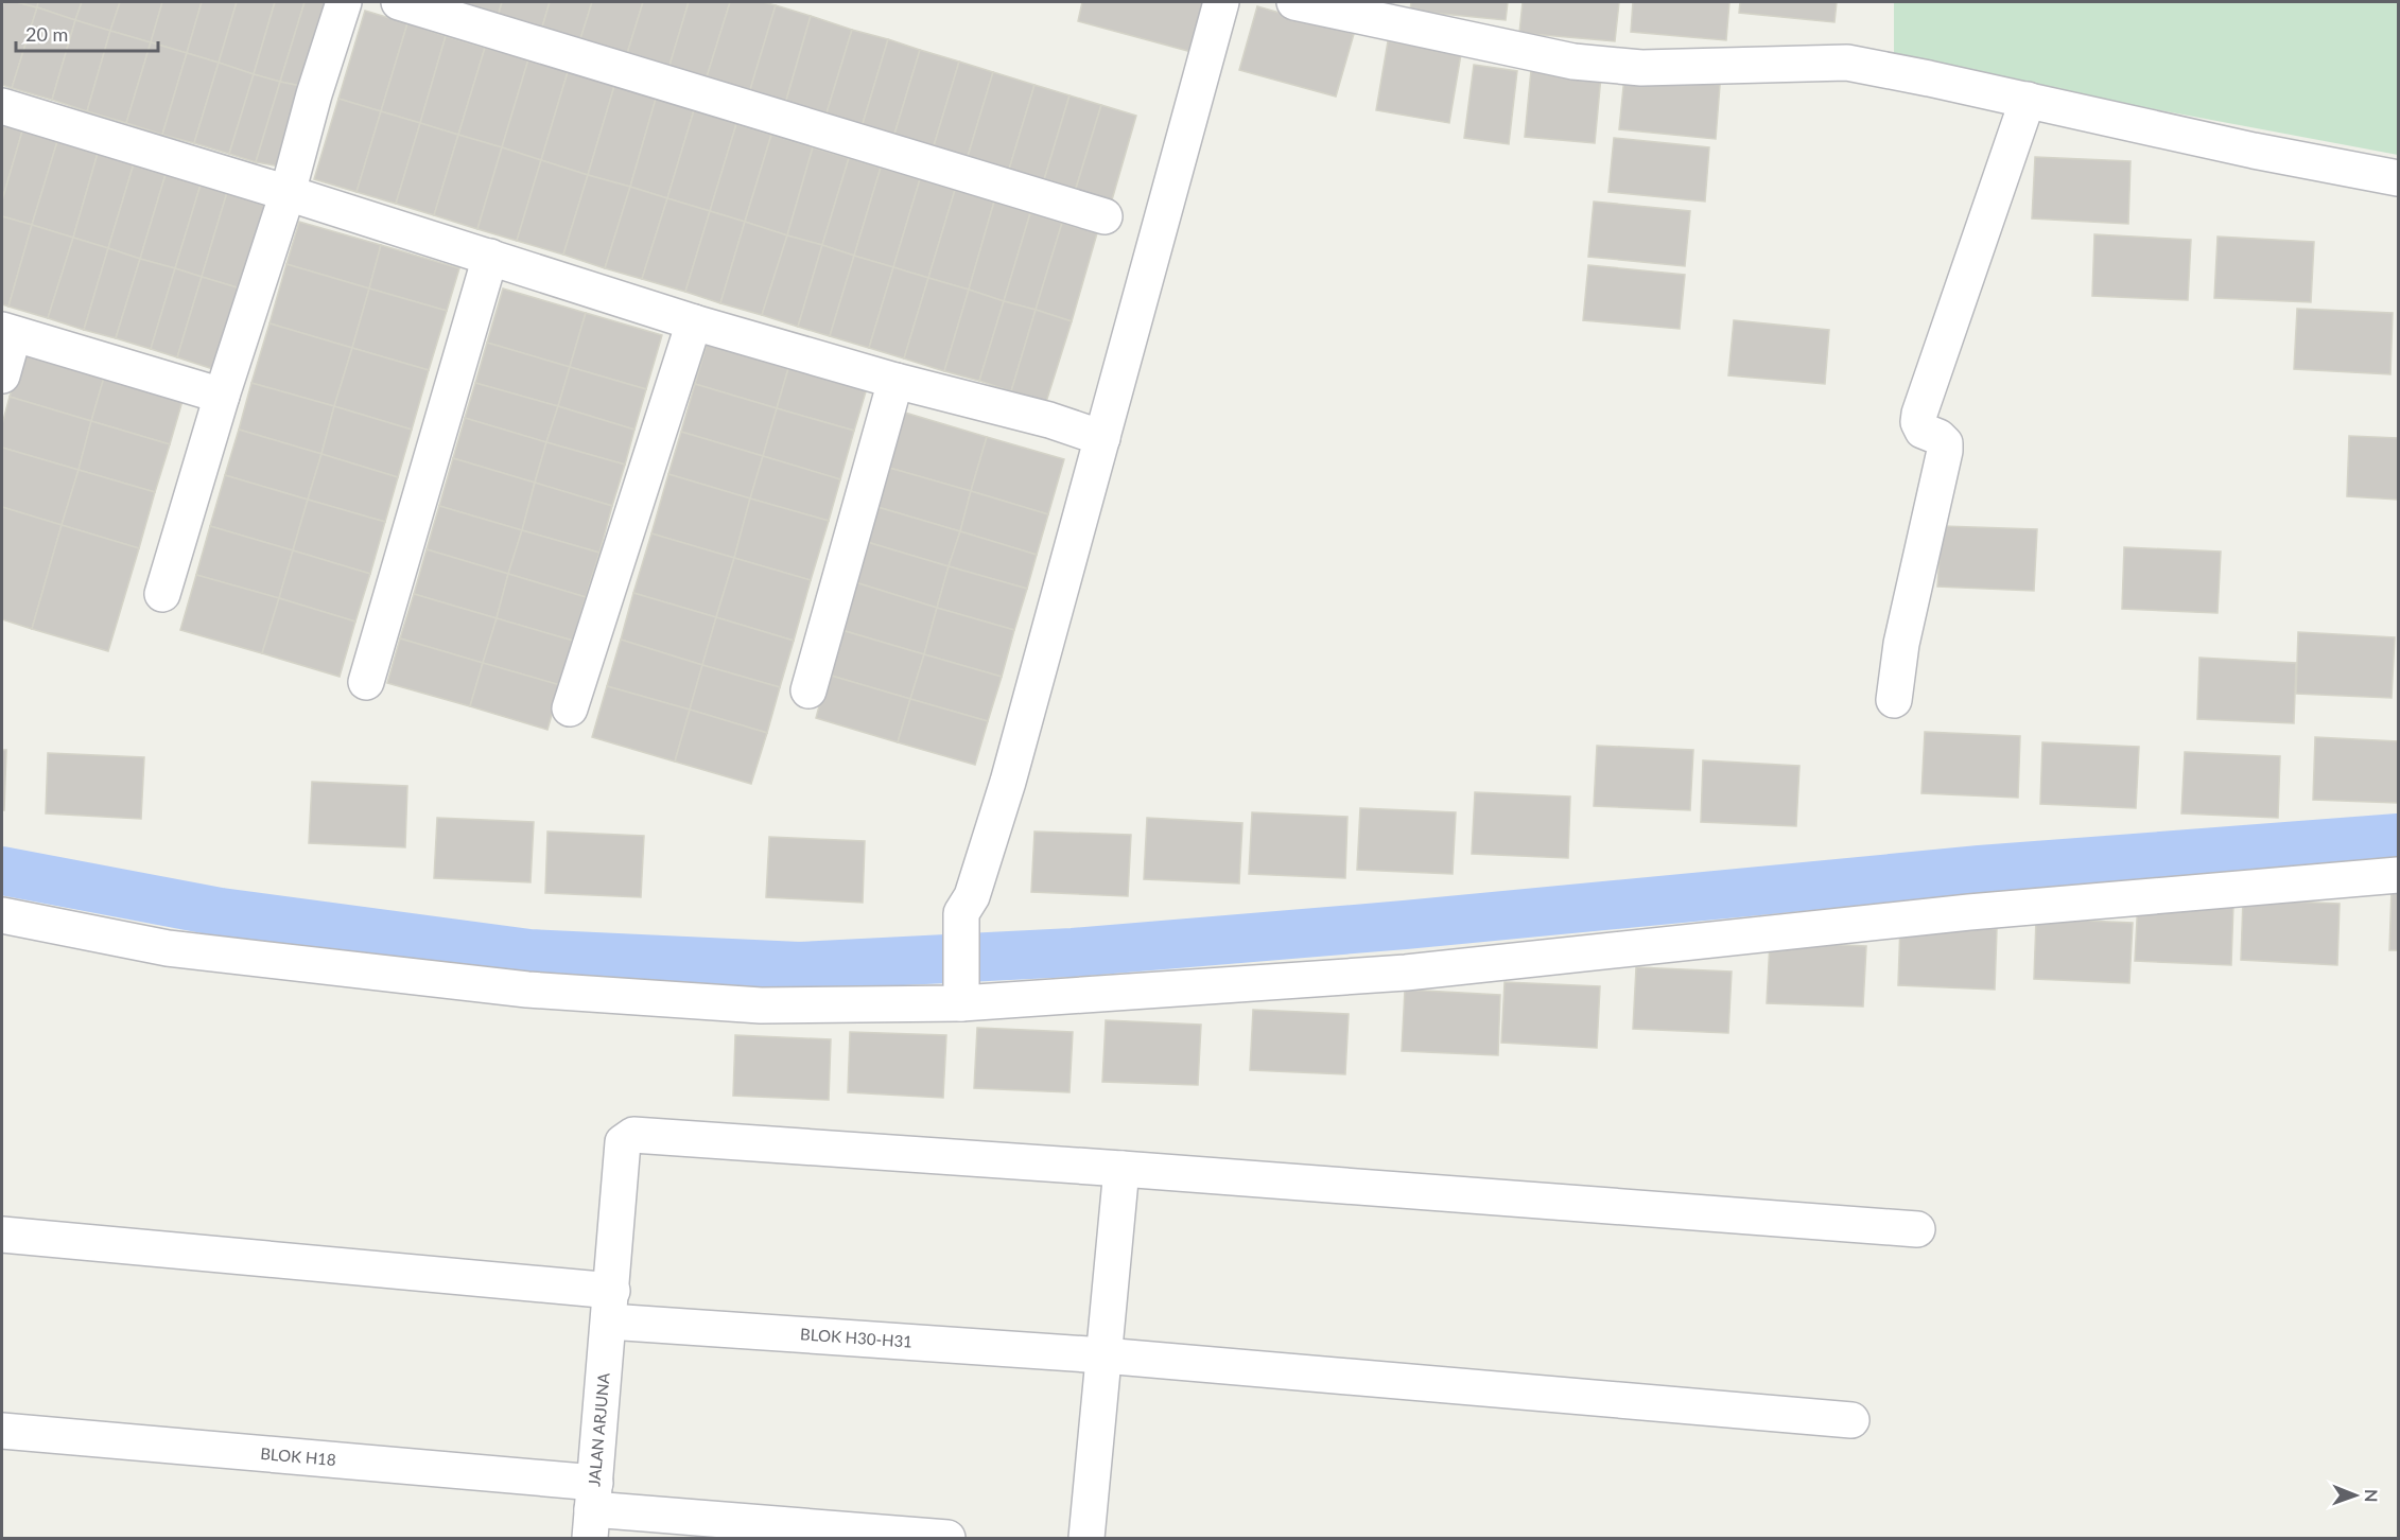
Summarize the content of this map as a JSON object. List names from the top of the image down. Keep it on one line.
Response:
{"streets":{"street":["BLOK H30-H31","JALAN ARJUNA","BLOK H18"]},"crossings":[["BLOK H30-H31","JALAN ARJUNA"],["JALAN ARJUNA","BLOK H18"]],"scale_bar":"20 m","north":"right"}
